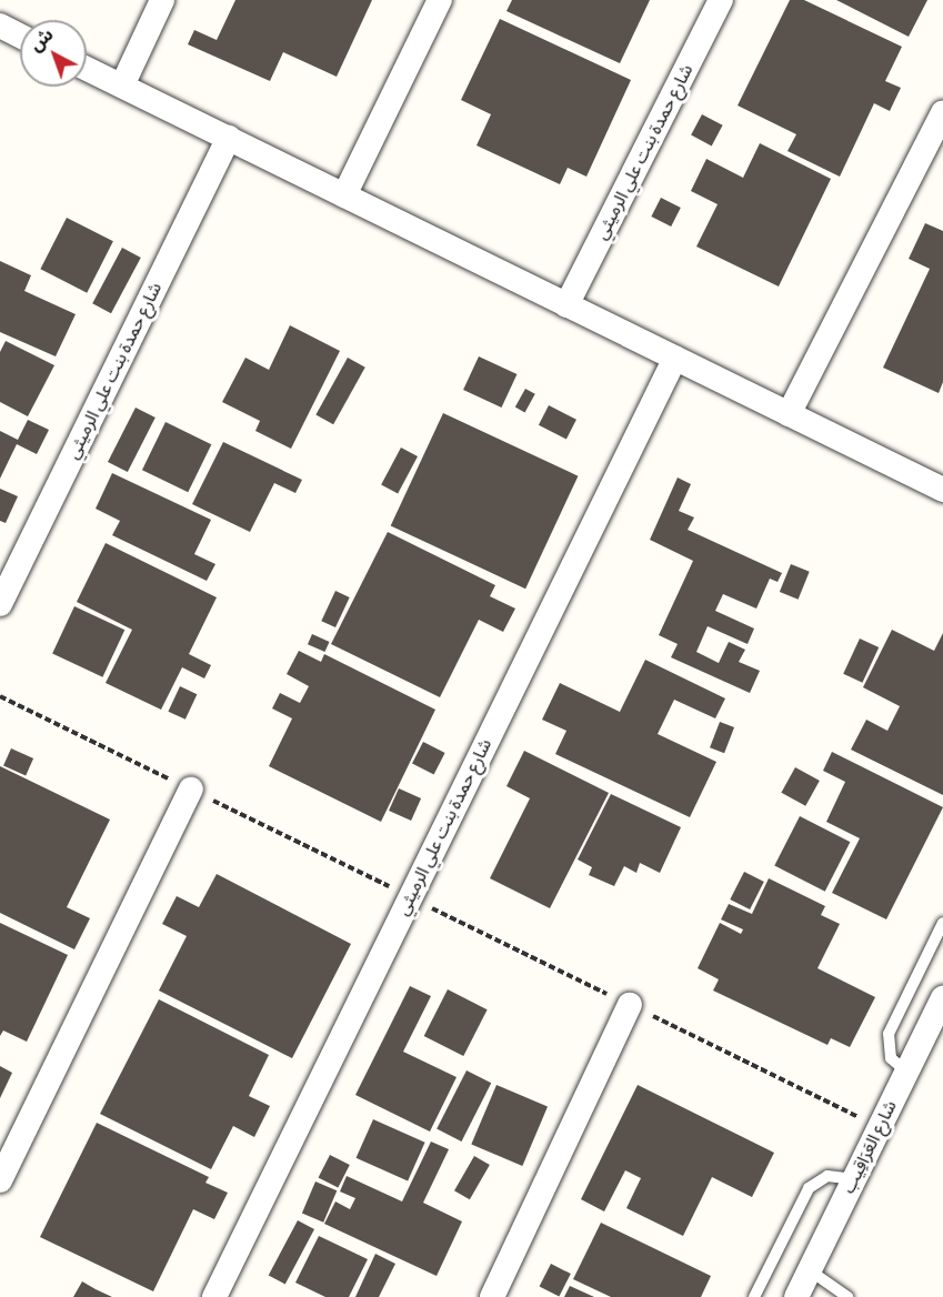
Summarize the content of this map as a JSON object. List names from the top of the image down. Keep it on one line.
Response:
{"streets":{"street":["شارع حمدة بنت علي الرميثي","شارع العَرَاقِيب"]},"north":"top left"}
